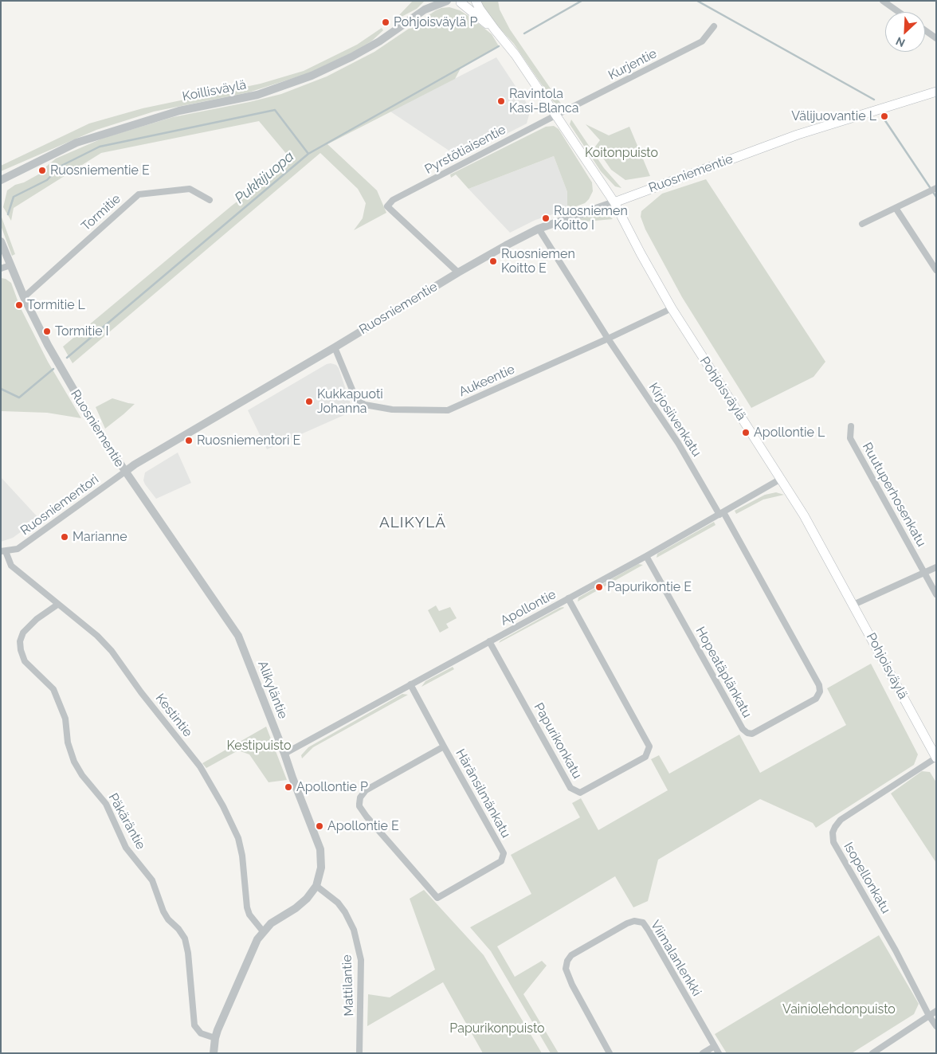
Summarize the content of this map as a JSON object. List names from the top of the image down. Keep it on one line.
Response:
{"streets":{"main road":["Ruosniementie","Pohjoisväylä"],"street":["Kurjentie","Koillisväylä","Pyrstötiaisentie","Tormitie","Aukeentie","Kirjosiivenkatu","Ruutuperhosenkatu","Ruosniementori","Apollontie","Hopeatäplänkatu","Alikyläntie","Kestintie","Papurikonkatu","Häränsilmänkatu","Päkäräntie","Isopellonkatu","Viimalanlenkki","Mattilantie"]},"crossings":[["Kurjentie","Pyrstötiaisentie"],["Kurjentie","Pohjoisväylä"],["Pyrstötiaisentie","Ruosniementie"],["Pyrstötiaisentie","Pohjoisväylä"],["Ruosniementie","Tormitie"],["Ruosniementie","Aukeentie"],["Ruosniementie","Pohjoisväylä"],["Ruosniementie","Kirjosiivenkatu"],["Ruosniementie","Ruosniementori"],["Ruosniementie","Alikyläntie"],["Aukeentie","Pohjoisväylä"],["Aukeentie","Kirjosiivenkatu"],["Pohjoisväylä","Apollontie"],["Pohjoisväylä","Isopellonkatu"],["Kirjosiivenkatu","Apollontie"],["Kirjosiivenkatu","Hopeatäplänkatu"],["Ruosniementori","Alikyläntie"],["Ruosniementori","Kestintie"],["Apollontie","Hopeatäplänkatu"],["Apollontie","Alikyläntie"],["Apollontie","Papurikonkatu"],["Apollontie","Häränsilmänkatu"],["Alikyläntie","Kestintie"],["Alikyläntie","Päkäräntie"],["Alikyläntie","Mattilantie"],["Kestintie","Päkäräntie"]],"districts":["ALIKYLÄ"],"water":["Pukkijuopa"],"parks":["Koitonpuisto","Kestipuisto","Vainiolehdonpuisto","Papurikonpuisto"],"places":["Pohjoisväylä P","Ravintola Kasi-Blanca","Välijuovantie L","Ruosniementie E","Ruosniemen Koitto I","Ruosniemen Koitto E","Tormitie L","Tormitie I","Kukkapuoti Johanna","Apollontie L","Ruosniementori E","Marianne","Papurikontie E","Apollontie P","Apollontie E"],"north":"bottom left"}
